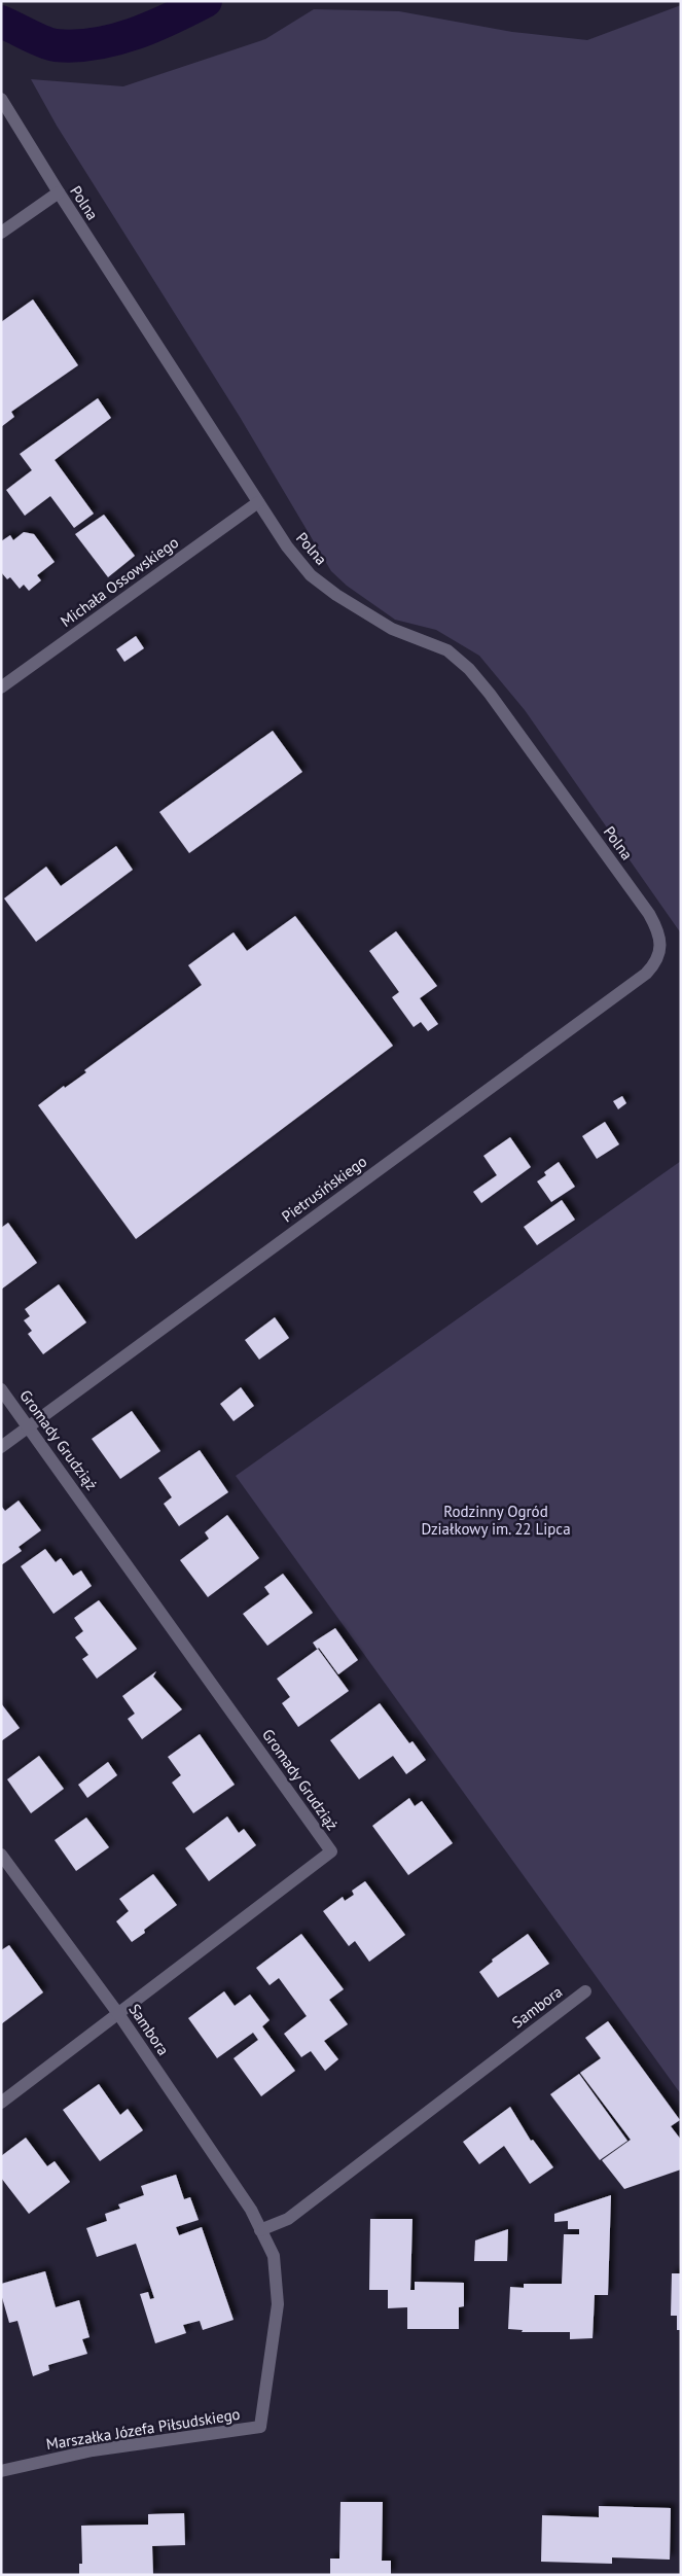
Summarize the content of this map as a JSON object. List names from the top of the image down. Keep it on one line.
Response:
{"streets":{"street":["Polna","Michała Ossowskiego","Pietrusińskiego","Gromady Grudziąż","Sambora","Marszałka Józefa Piłsudskiego"]},"crossings":[["Polna","Michała Ossowskiego"],["Polna","Pietrusińskiego"],["Pietrusińskiego","Gromady Grudziąż"],["Gromady Grudziąż","Sambora"],["Sambora","Marszałka Józefa Piłsudskiego"]],"parks":["Rodzinny Ogród Działkowy im. 22 Lipca"]}
